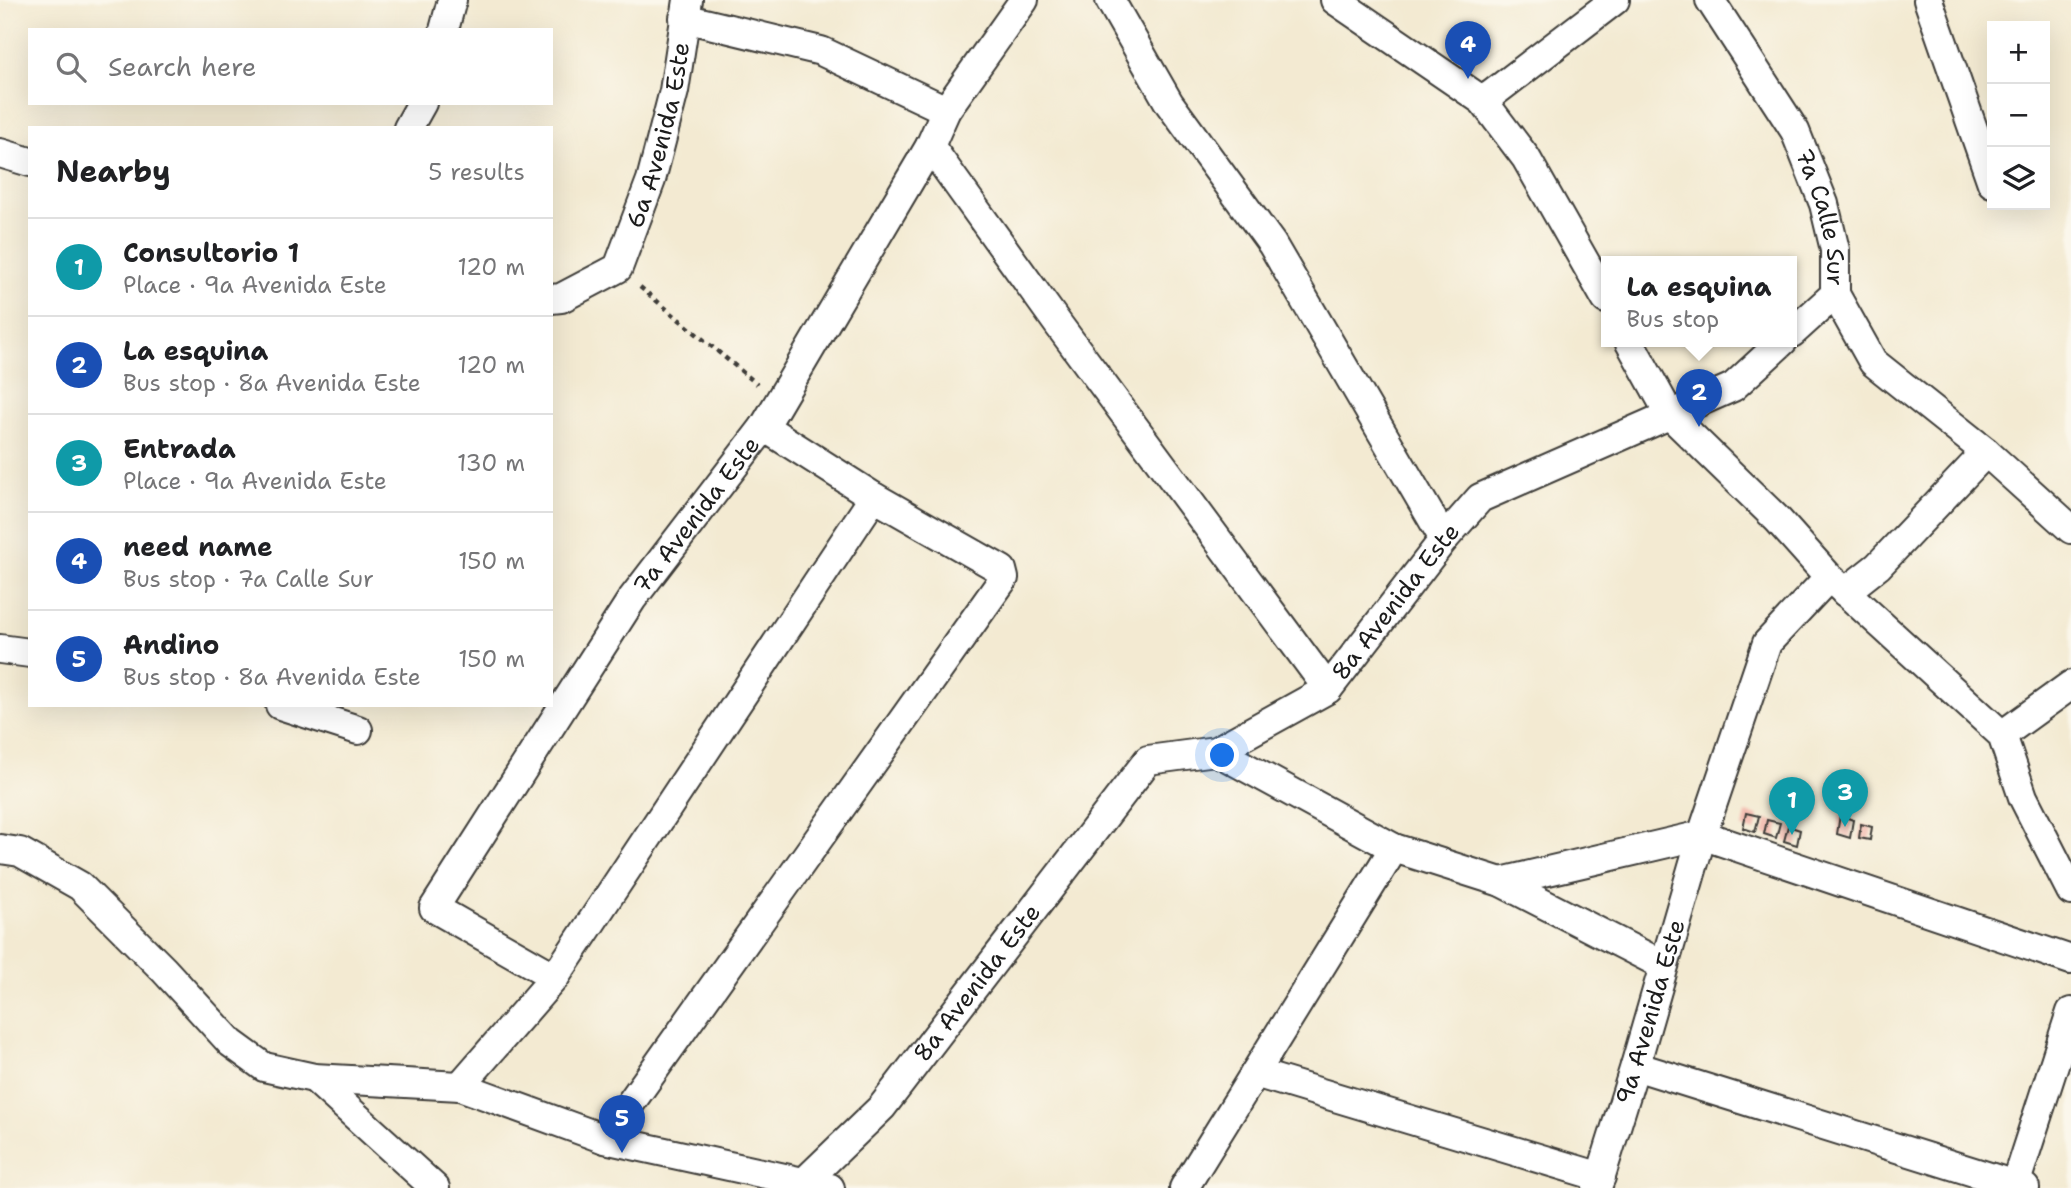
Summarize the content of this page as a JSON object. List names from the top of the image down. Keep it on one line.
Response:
{"streets":{"street":["6a Avenida Este","7a Calle Sur","7a Avenida Este","8a Avenida Este","9a Avenida Este"]},"crossings":[["7a Calle Sur","9a Avenida Este"]],"page":{"map_buttons":["+","−"],"pins":["4","2","3","1","5"],"search":"Search here","heading":["Nearby","5 results"],"list":[{"mark":"1","name":"Consultorio 1","note":"Place · 9a Avenida Este","value":"120 m"},{"mark":"2","name":"La esquina","note":"Bus stop · 8a Avenida Este","value":"120 m"},{"mark":"3","name":"Entrada","note":"Place · 9a Avenida Este","value":"130 m"},{"mark":"4","name":"need name","note":"Bus stop · 7a Calle Sur","value":"150 m"},{"mark":"5","name":"Andino","note":"Bus stop · 8a Avenida Este","value":"150 m"}],"popup":["La esquina","Bus stop"]}}
